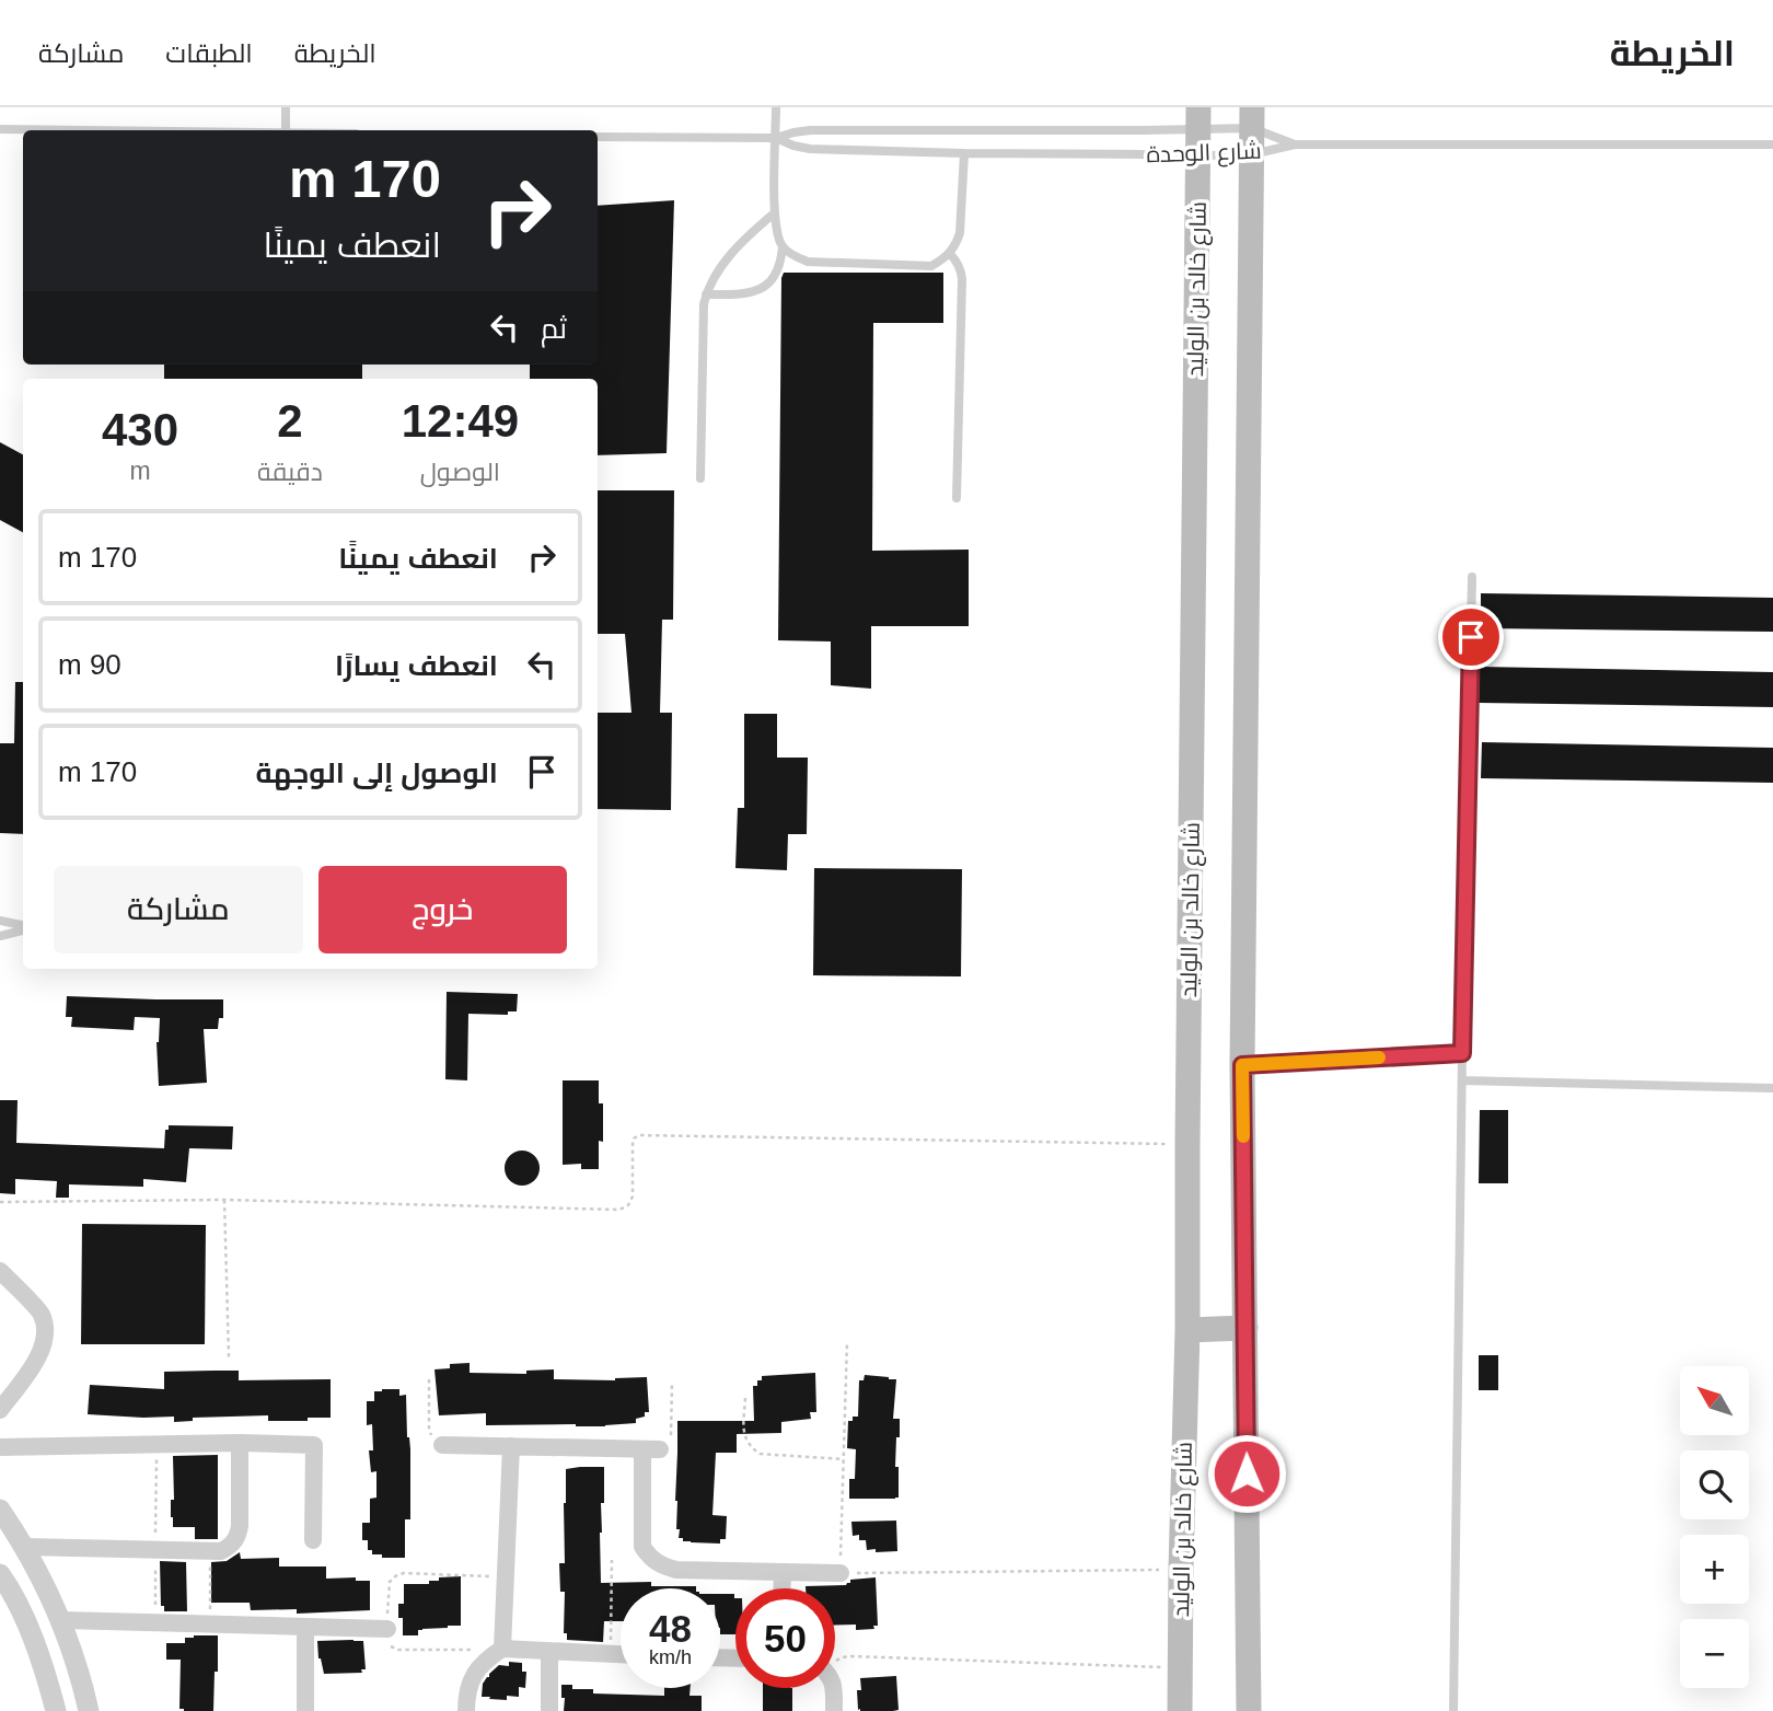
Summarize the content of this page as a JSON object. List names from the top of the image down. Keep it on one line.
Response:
{"streets":{"main road":["شارع خالد بن الوليد"],"lane":["شارع الوحدة"]},"crossings":[["شارع الوحدة","شارع خالد بن الوليد"]],"north":"top left","page":{"header":"الخريطة","nav":["الخريطة","الطبقات","مشاركة"],"turn":["170 m","انعطف يمينًا"],"then":"ثم","eta":["12:49","الوصول","2","دقيقة","430","m"],"list":[{"name":"انعطف يمينًا","value":"170 m"},{"name":"انعطف يسارًا","value":"90 m"},{"name":"الوصول إلى الوجهة","value":"170 m"}],"buttons":["خروج","مشاركة"],"map_buttons":["+","−"],"speed":"48 km/h","limit":"50"}}
